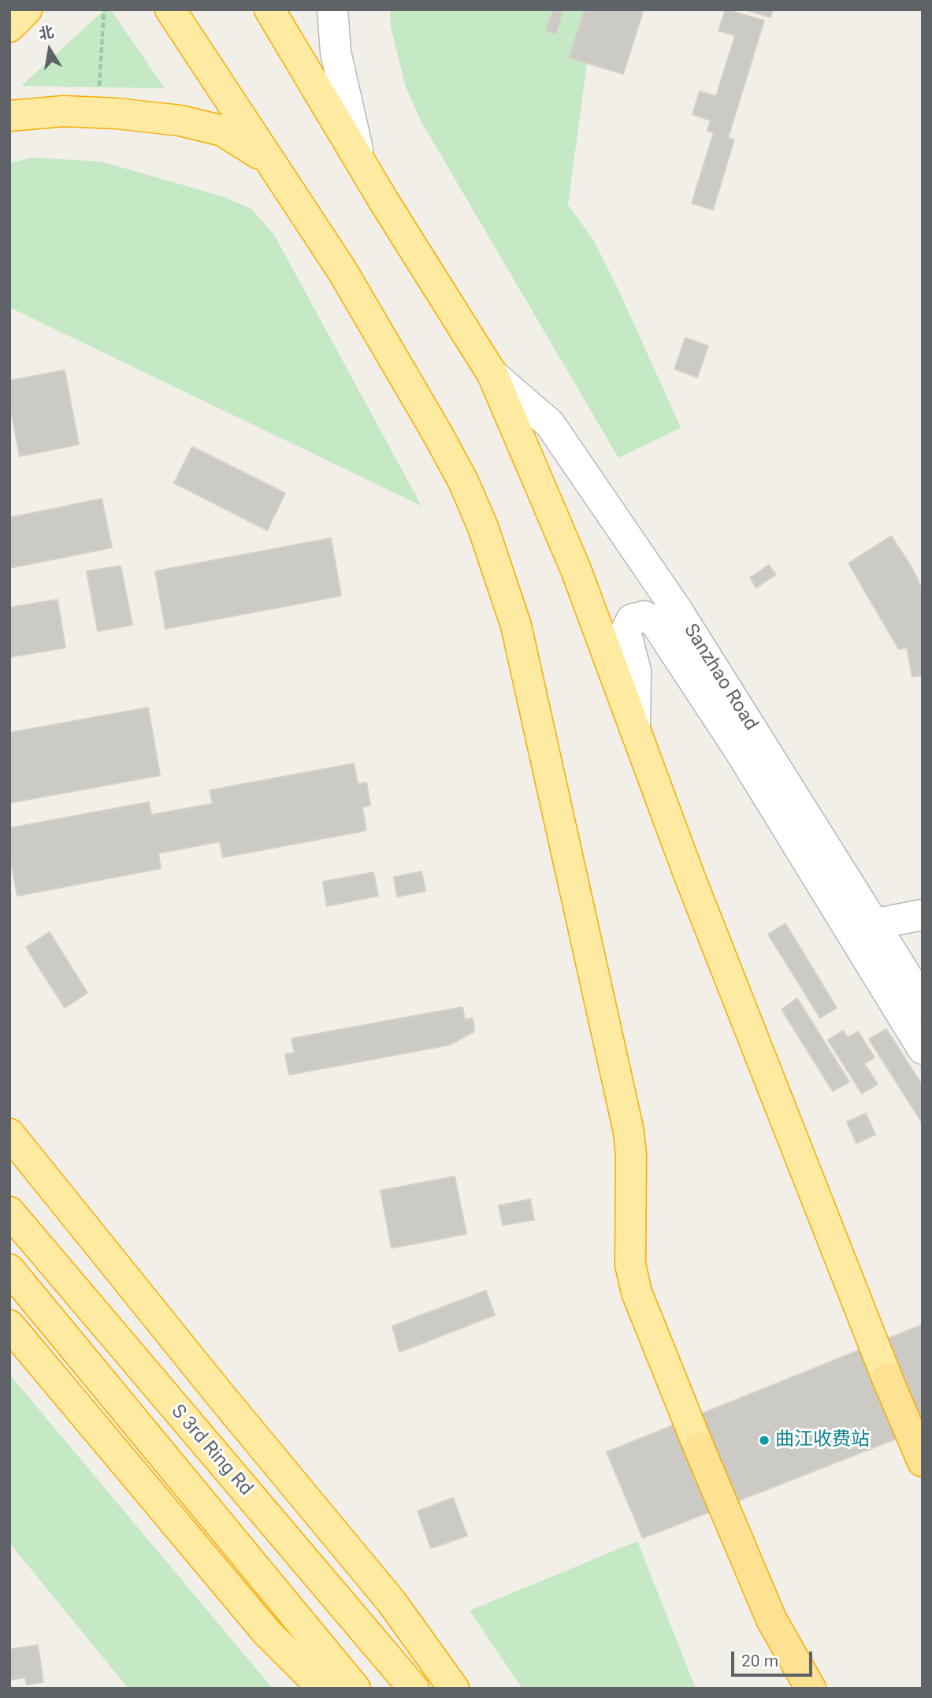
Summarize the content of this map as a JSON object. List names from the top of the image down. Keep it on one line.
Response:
{"streets":{"highway":["S 3rd Ring Rd"],"street":["Sanzhao Road"]},"places":["曲江收费站"],"scale_bar":"20 m","north":"top"}
